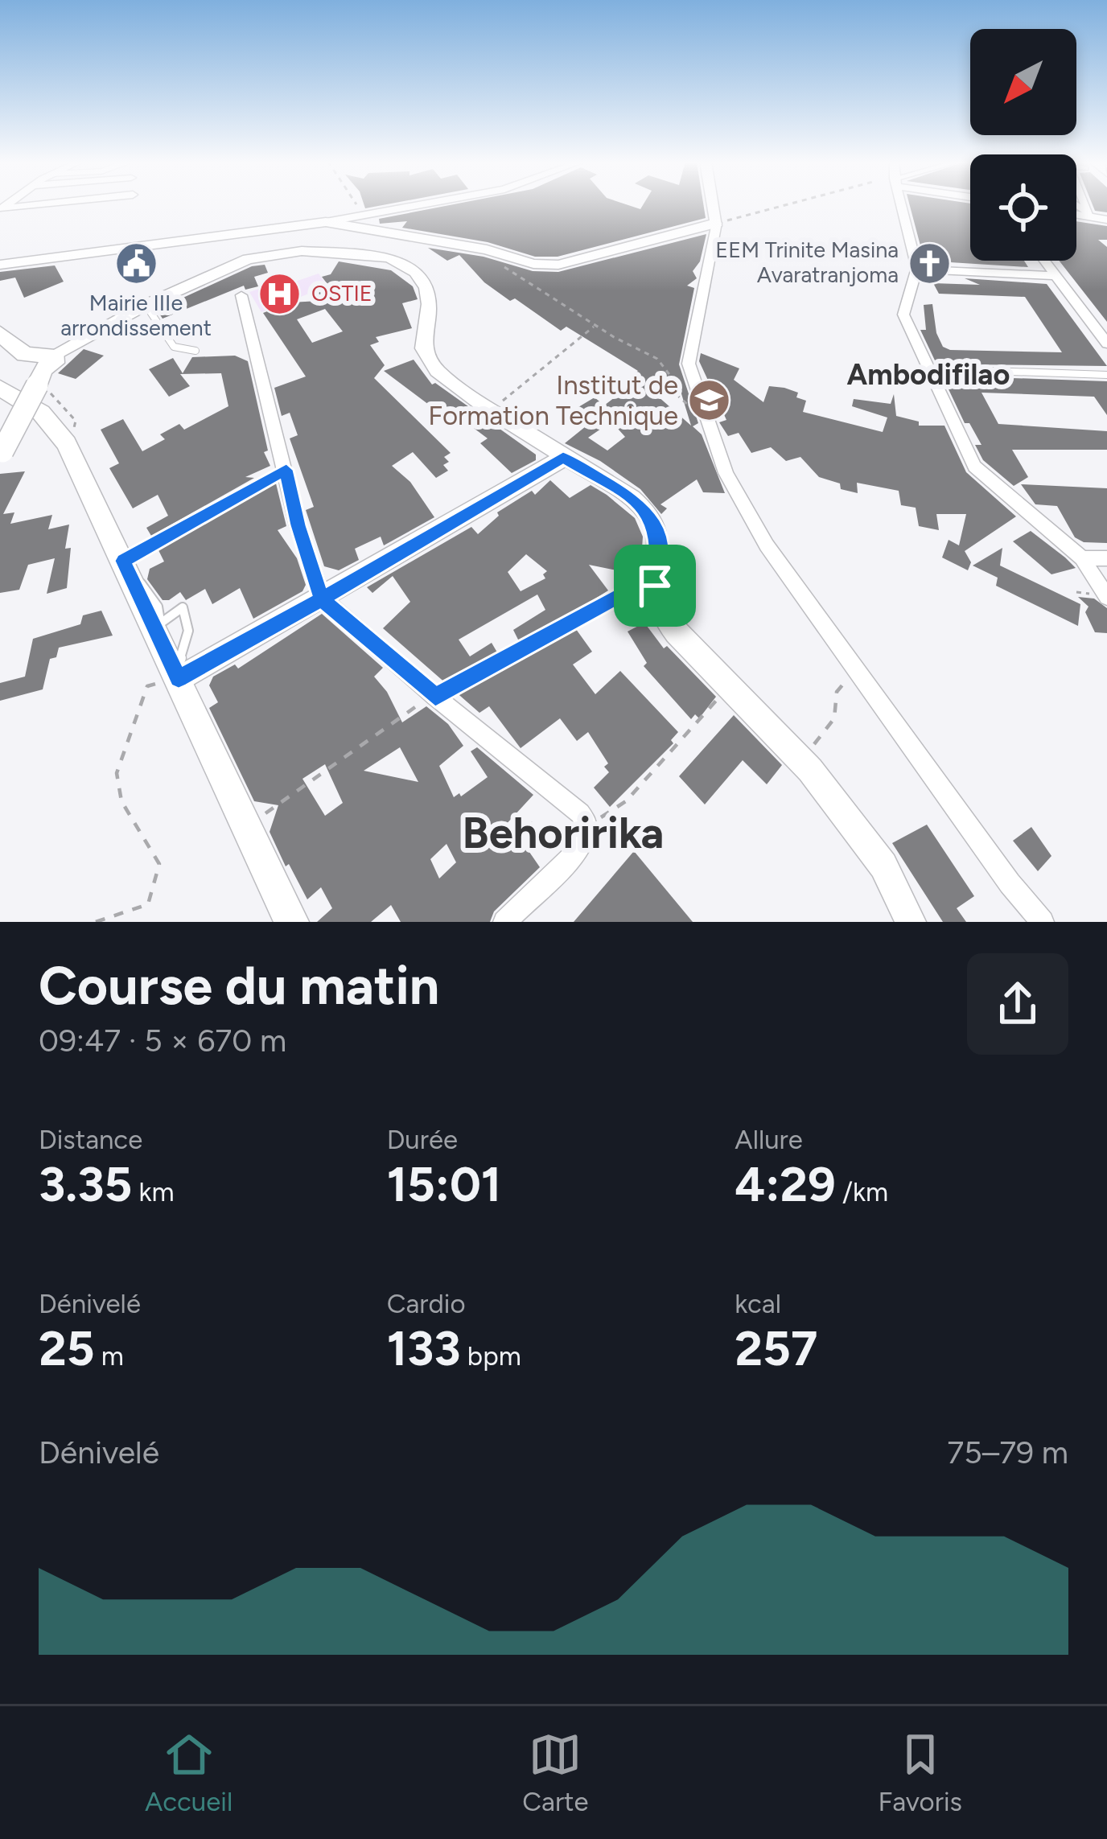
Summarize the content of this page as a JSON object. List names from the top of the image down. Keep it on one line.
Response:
{"districts":["Ambodifilao","Behoririka"],"places":{"public building":["Mairie IIIe arrondissement"],"church":["EEM Trinite Masina Avaratranjoma"],"hospital":["OSTIE"],"school or university":["Institut de Formation Technique"]},"north":"bottom left","page":{"heading":["Course du matin","09:47 · 5 × 670 m"],"stats":[["Distance","3.35 km"],["Durée","15:01"],["Allure","4:29 /km"],["Dénivelé","25 m"],["Cardio","133 bpm"],["kcal","257"]],"chart":["Dénivelé","75–79 m"],"tabs":["Accueil","Carte","Favoris"]}}
